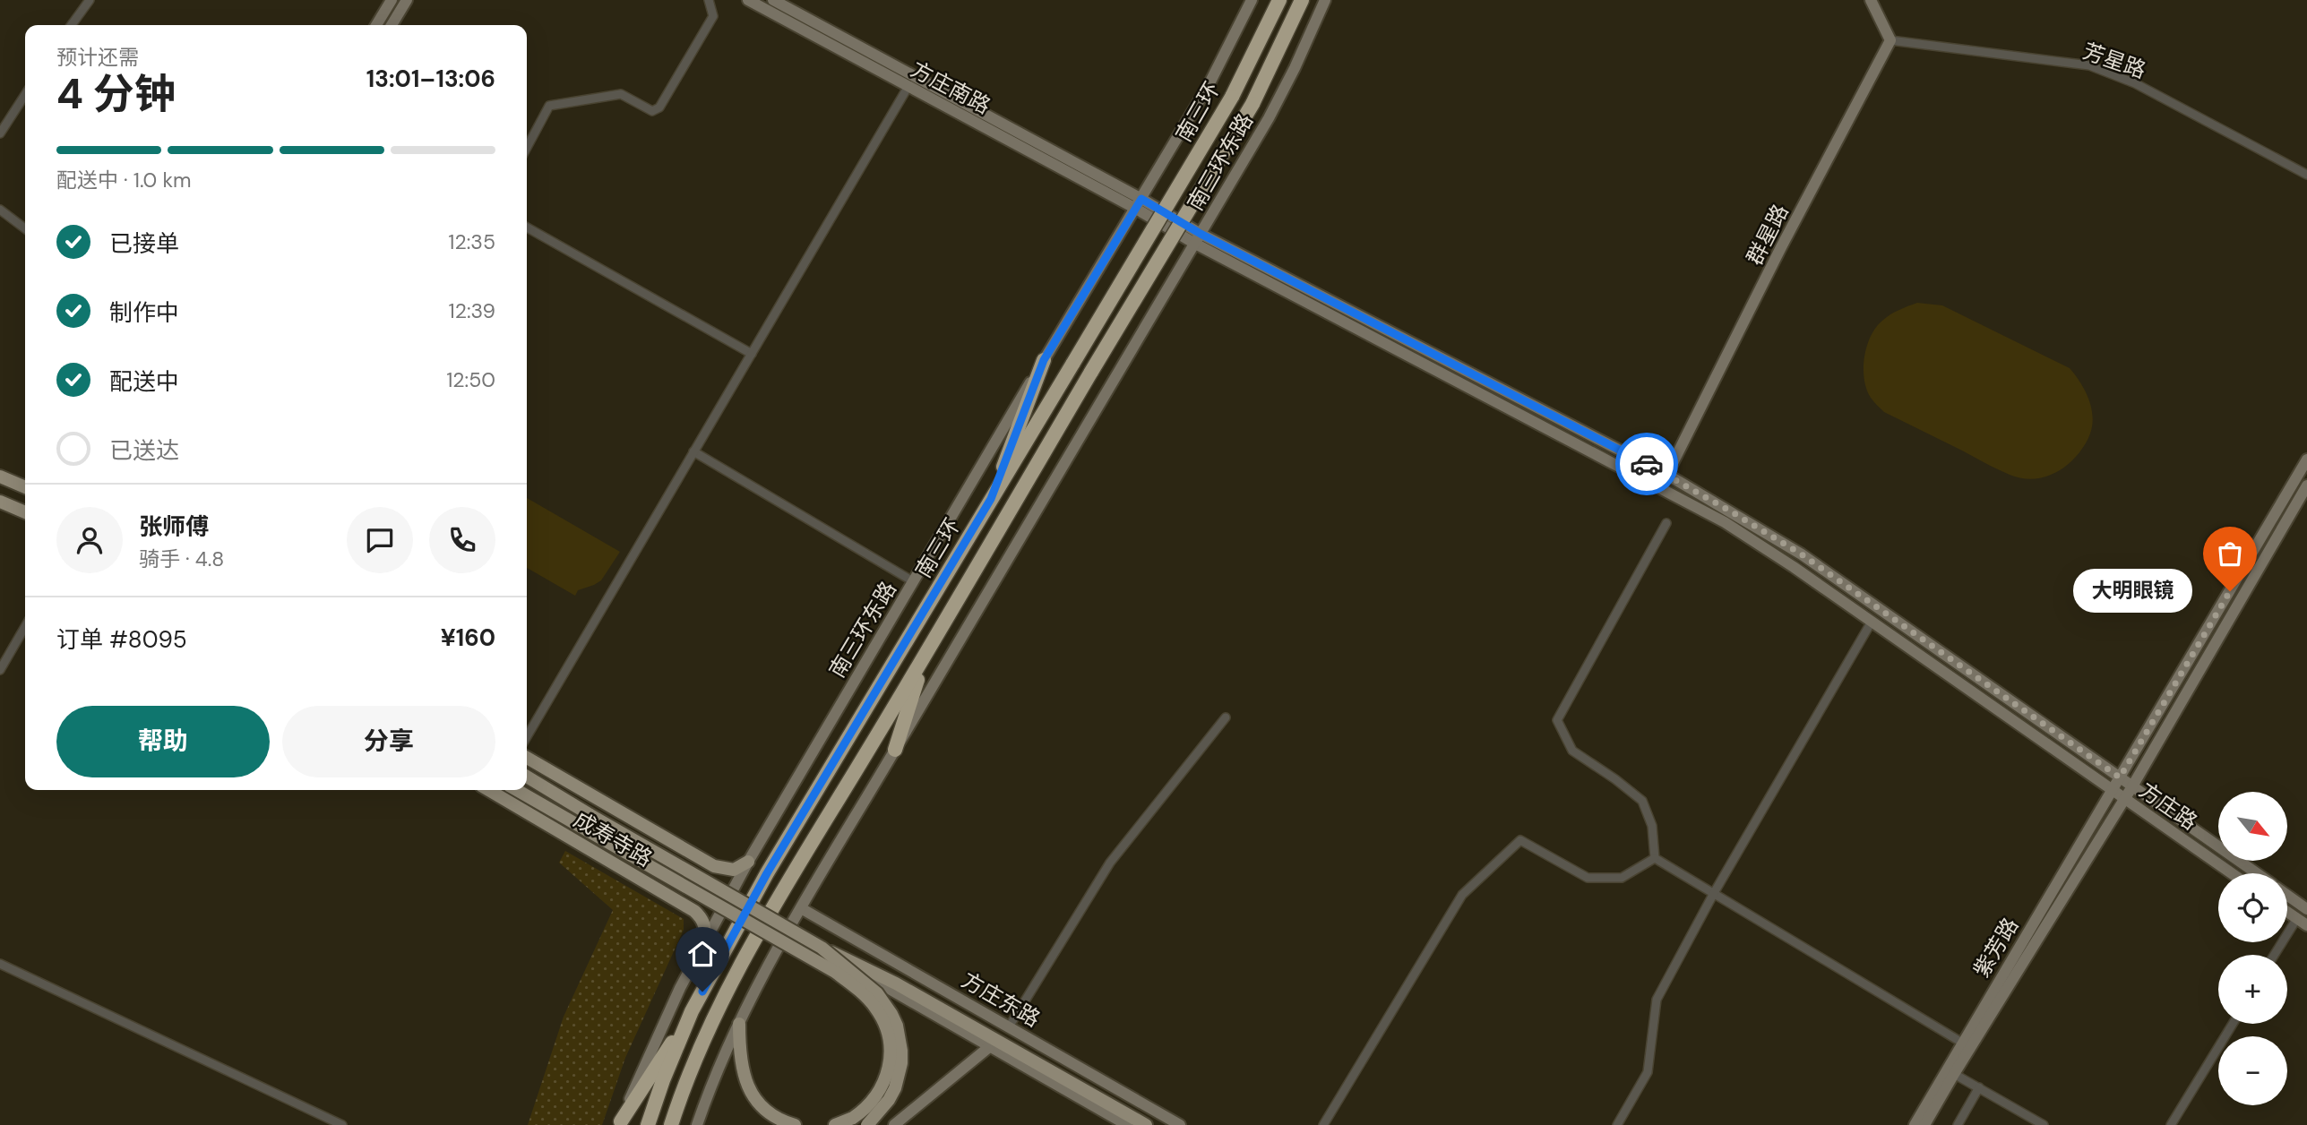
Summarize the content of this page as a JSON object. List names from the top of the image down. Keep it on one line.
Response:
{"streets":{"highway":["南三环"],"main road":["成寿寺路"],"street":["芳星路","方庄南路","南三环东路","群星路","方庄路","紫芳路","方庄东路"]},"crossings":[["芳星路","群星路"],["方庄南路","南三环东路"],["南三环东路","方庄路"],["南三环东路","成寿寺路"],["南三环东路","方庄东路"],["群星路","方庄路"],["方庄路","紫芳路"]],"places":["大明眼镜"],"north":"bottom right","page":{"heading":["4 分钟","预计还需","13:01–13:06"],"panel":["张师傅","骑手 · 4.8","订单 #8095","¥160"],"bar":"配送中 · 1.0 km","list":[["已接单","12:35"],["制作中","12:39"],["配送中","12:50"],"已送达"],"bubble":"大明眼镜","buttons":["帮助","分享"],"map_buttons":["+","−"]}}
